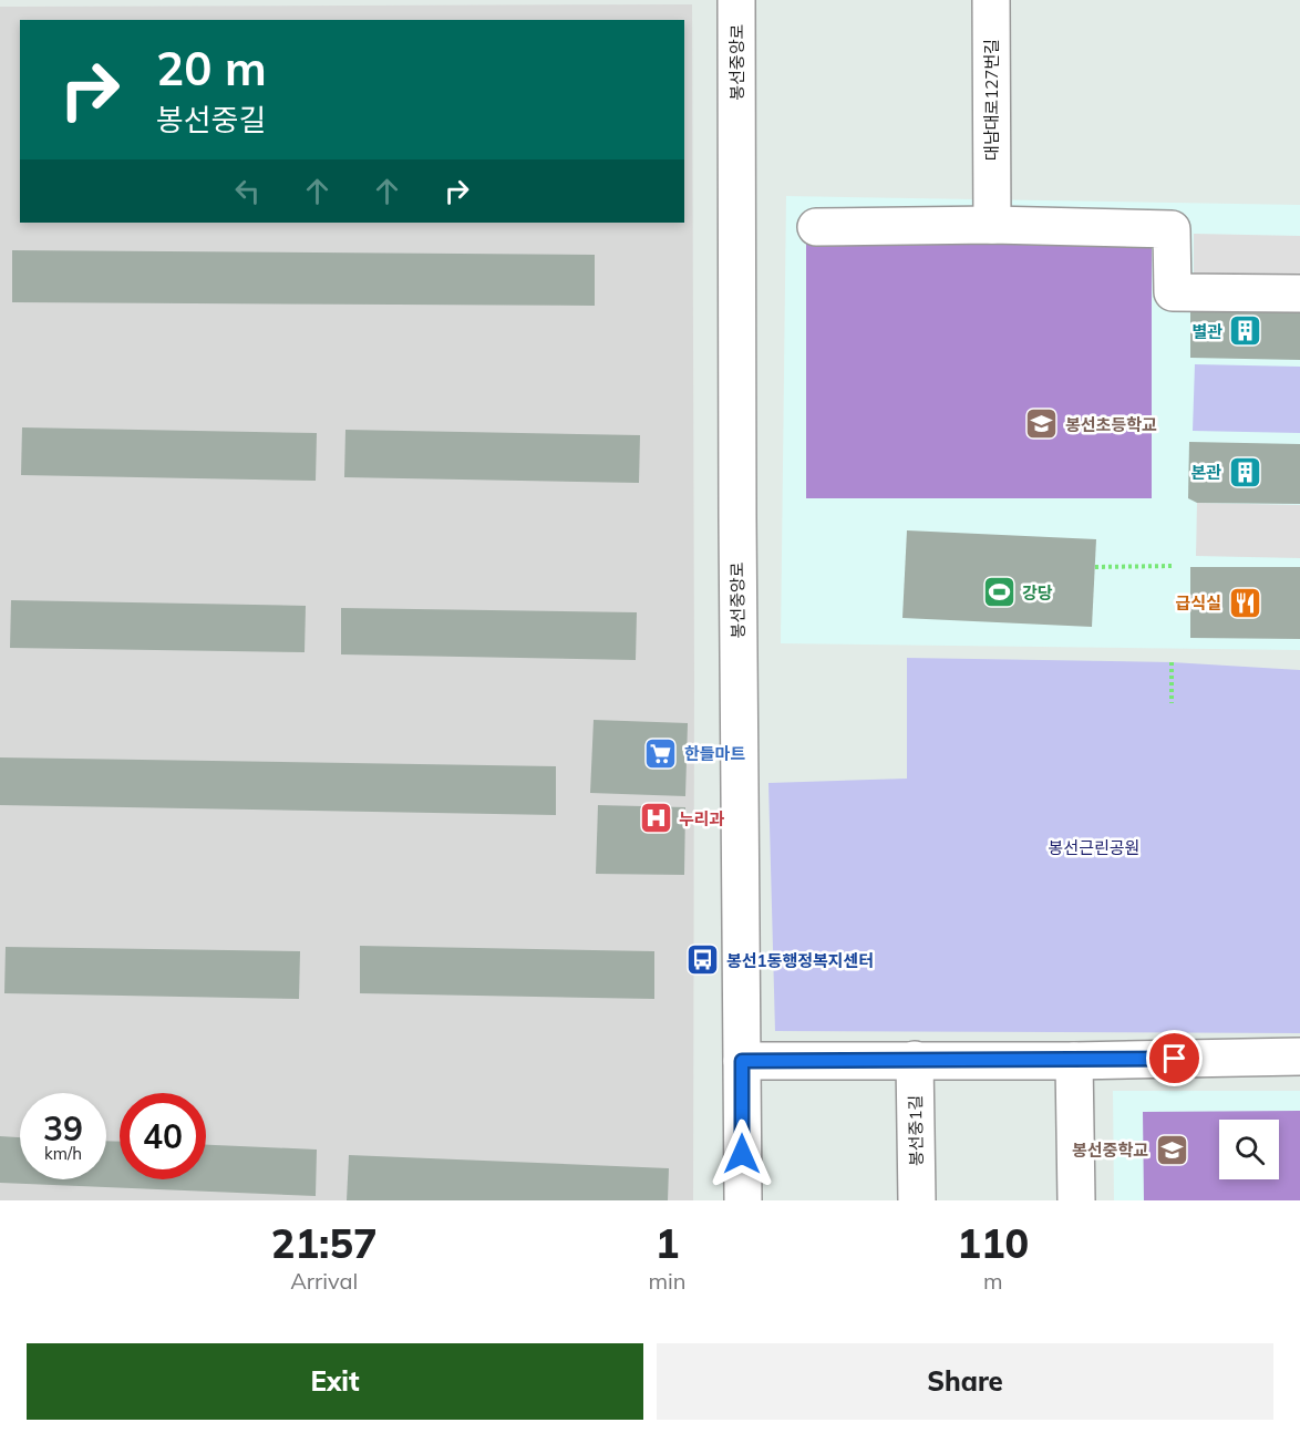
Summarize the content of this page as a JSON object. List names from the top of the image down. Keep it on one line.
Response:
{"streets":{"street":["봉선중앙로","대남대로127번길","봉선중1길"]},"parks":["봉선근린공원"],"places":{"building":["별관","본관"],"school or university":["봉선초등학교","봉선중학교"],"sports":["강당"],"restaurant":["급식실"],"supermarket":["한들마트"],"hospital":["누리과"],"bus stop":["봉선1동행정복지센터"]},"page":{"turn":["20 m","봉선중길"],"speed":"39 km/h","limit":"40","eta":["21:57","Arrival","1","min","110","m"],"buttons":["Exit","Share"]}}
